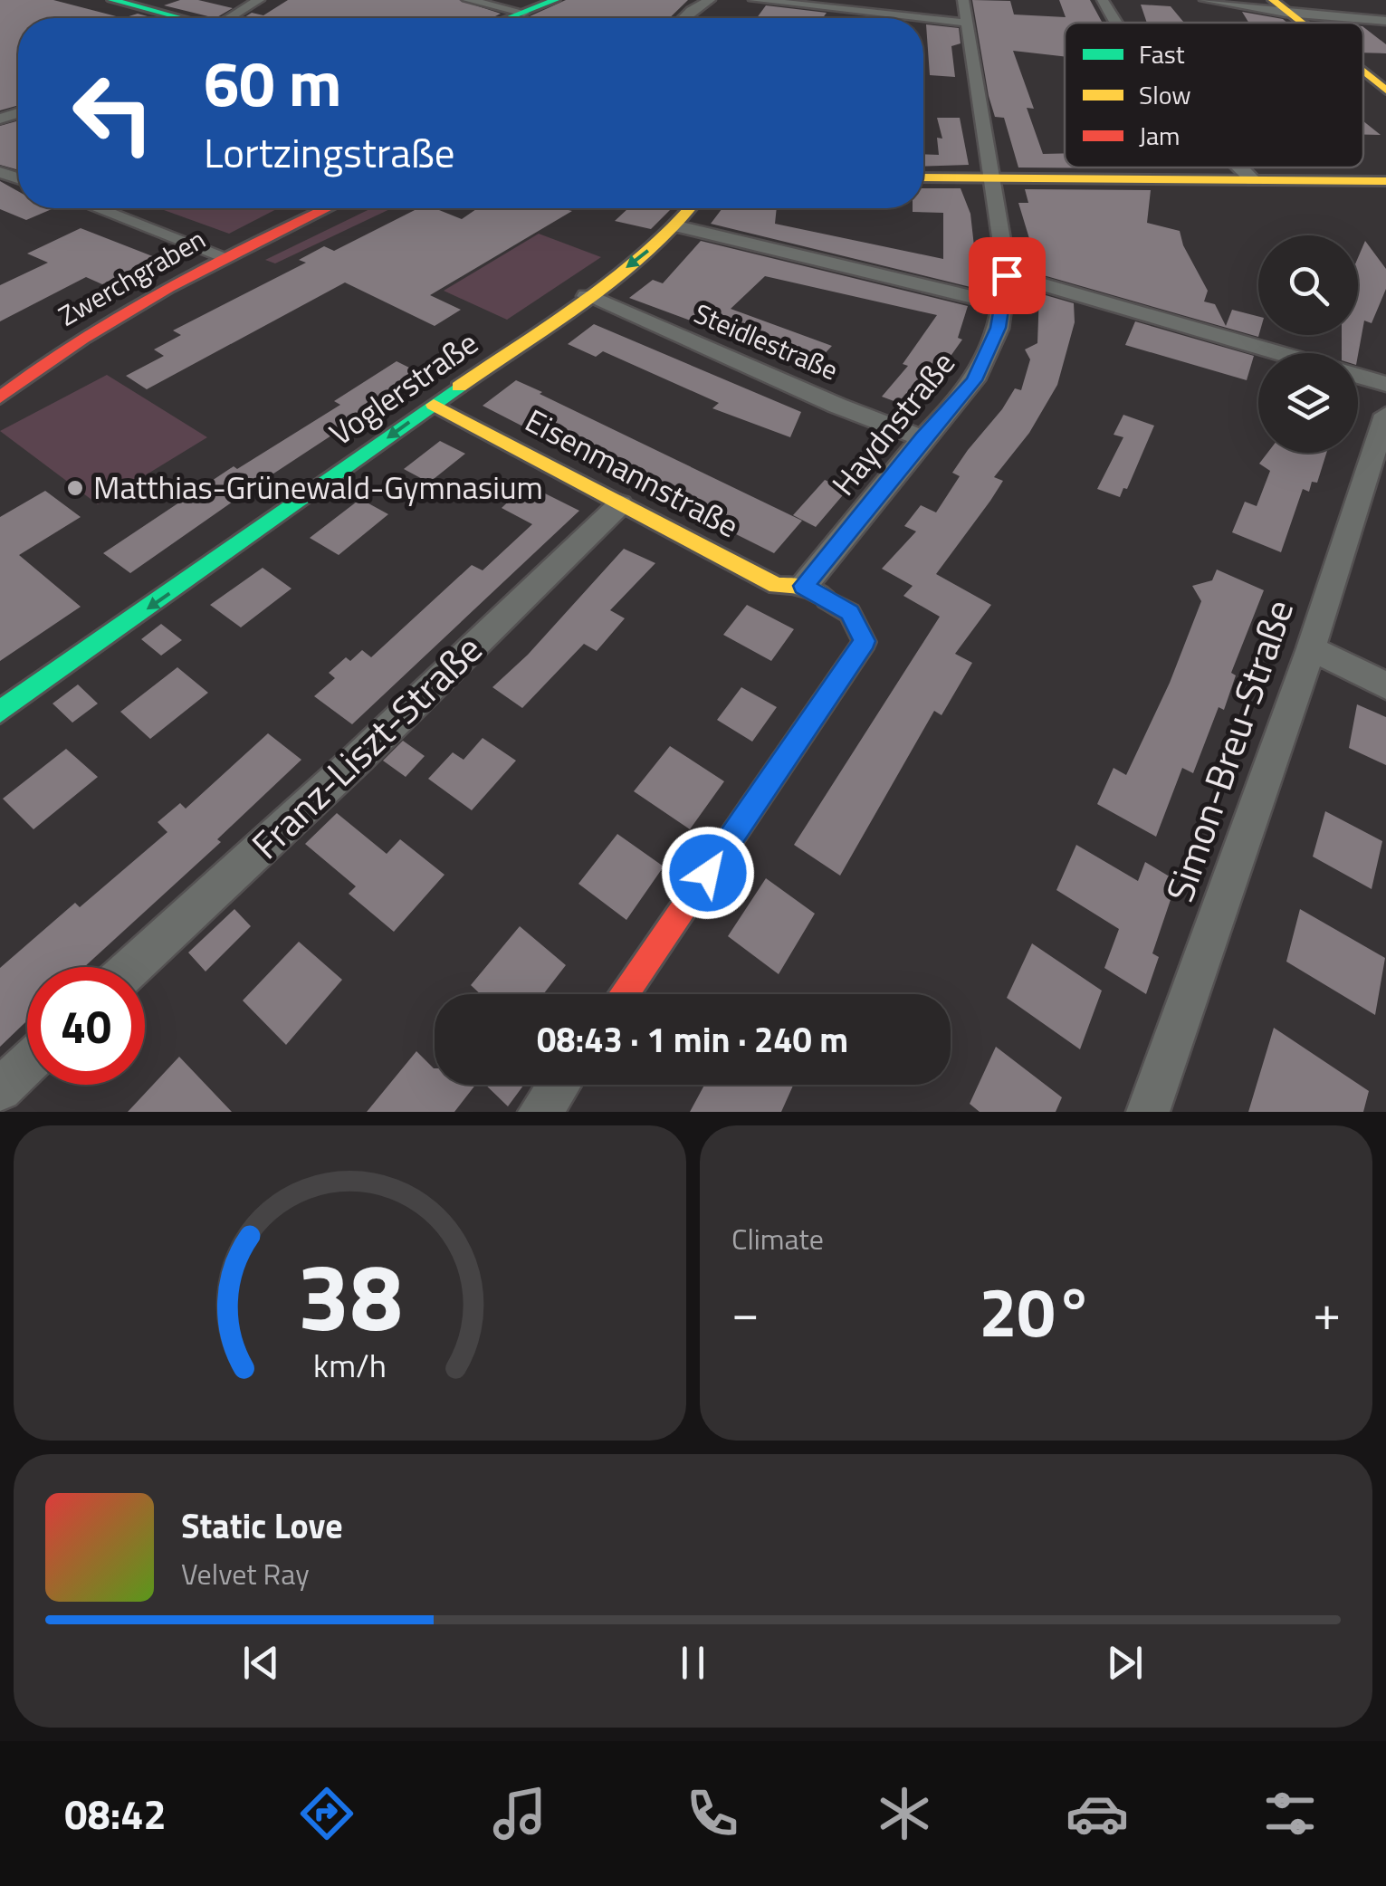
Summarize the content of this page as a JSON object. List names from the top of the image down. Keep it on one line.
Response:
{"streets":{"street":["Zwerchgraben","Steidlestraße","Voglerstraße","Haydnstraße","Eisenmannstraße","Franz-Liszt-Straße","Simon-Breu-Straße"]},"crossings":[["Steidlestraße","Voglerstraße"],["Steidlestraße","Haydnstraße"],["Voglerstraße","Eisenmannstraße"],["Haydnstraße","Eisenmannstraße"],["Eisenmannstraße","Franz-Liszt-Straße"]],"one_way":["Voglerstraße"],"places":["Matthias-Grünewald-Gymnasium"],"legend":["Fast","Slow","Jam"],"page":{"turn":["60 m","Lortzingstraße"],"limit":"40","trip":"08:43 · 1 min · 240 m","tile":"Climate","heat":["−","20°","+"],"song":["Static Love","Velvet Ray"],"tabs":"08:42","gauge":["38","km/h"]}}
